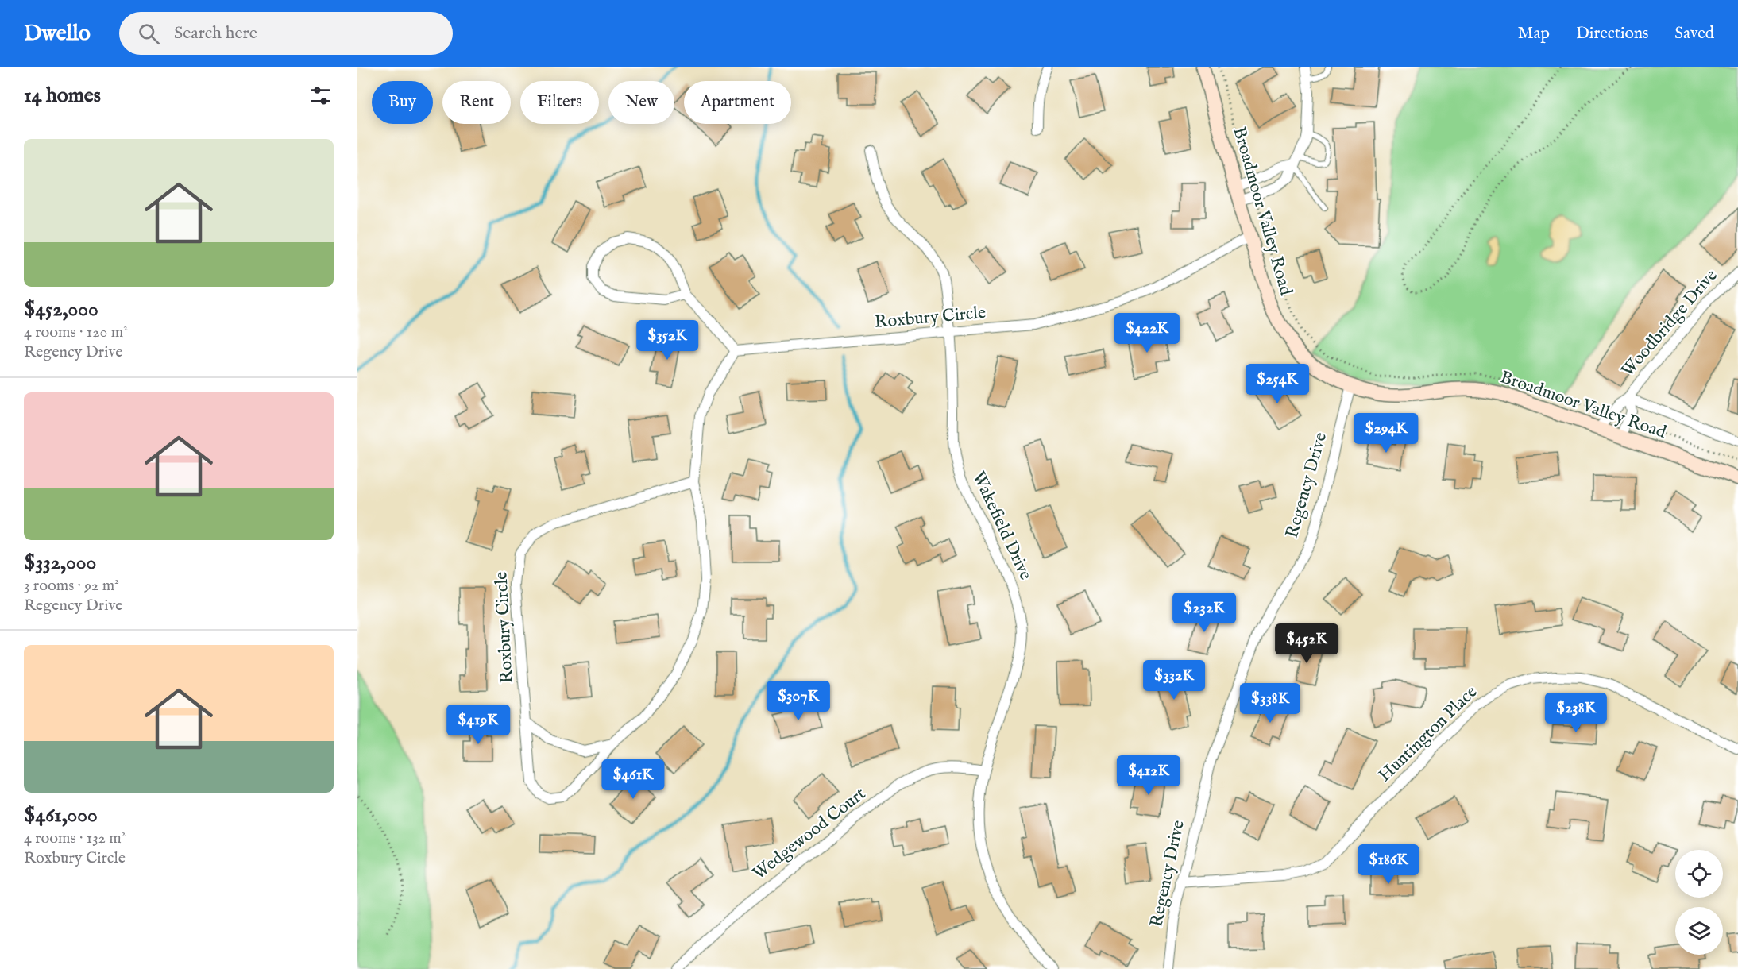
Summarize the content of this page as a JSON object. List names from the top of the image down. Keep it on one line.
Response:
{"streets":{"street":["Broadmoor Valley Road","Roxbury Circle","Woodbridge Drive","Regency Drive","Wakefield Drive","Huntington Place","Wedgewood Court"]},"crossings":[["Broadmoor Valley Road","Roxbury Circle"],["Broadmoor Valley Road","Woodbridge Drive"],["Broadmoor Valley Road","Regency Drive"],["Roxbury Circle","Wakefield Drive"],["Regency Drive","Huntington Place"],["Wakefield Drive","Wedgewood Court"]],"page":{"header":"Dwello","search":"Search here","nav":["Map","Directions","Saved"],"heading":"14 homes","chip":["Buy","Rent","Filters","New","Apartment"],"list":[{"name":"$452,000","note":"4 rooms · 120 m² · Regency Drive"},{"name":"$332,000","note":"3 rooms · 92 m² · Regency Drive"},{"name":"$461,000","note":"4 rooms · 132 m² · Roxbury Circle"}],"price":["$422K","$352K","$254K","$294K","$232K","$452K","$332K","$307K","$338K","$238K","$419K","$412K","$461K","$186K"]}}
